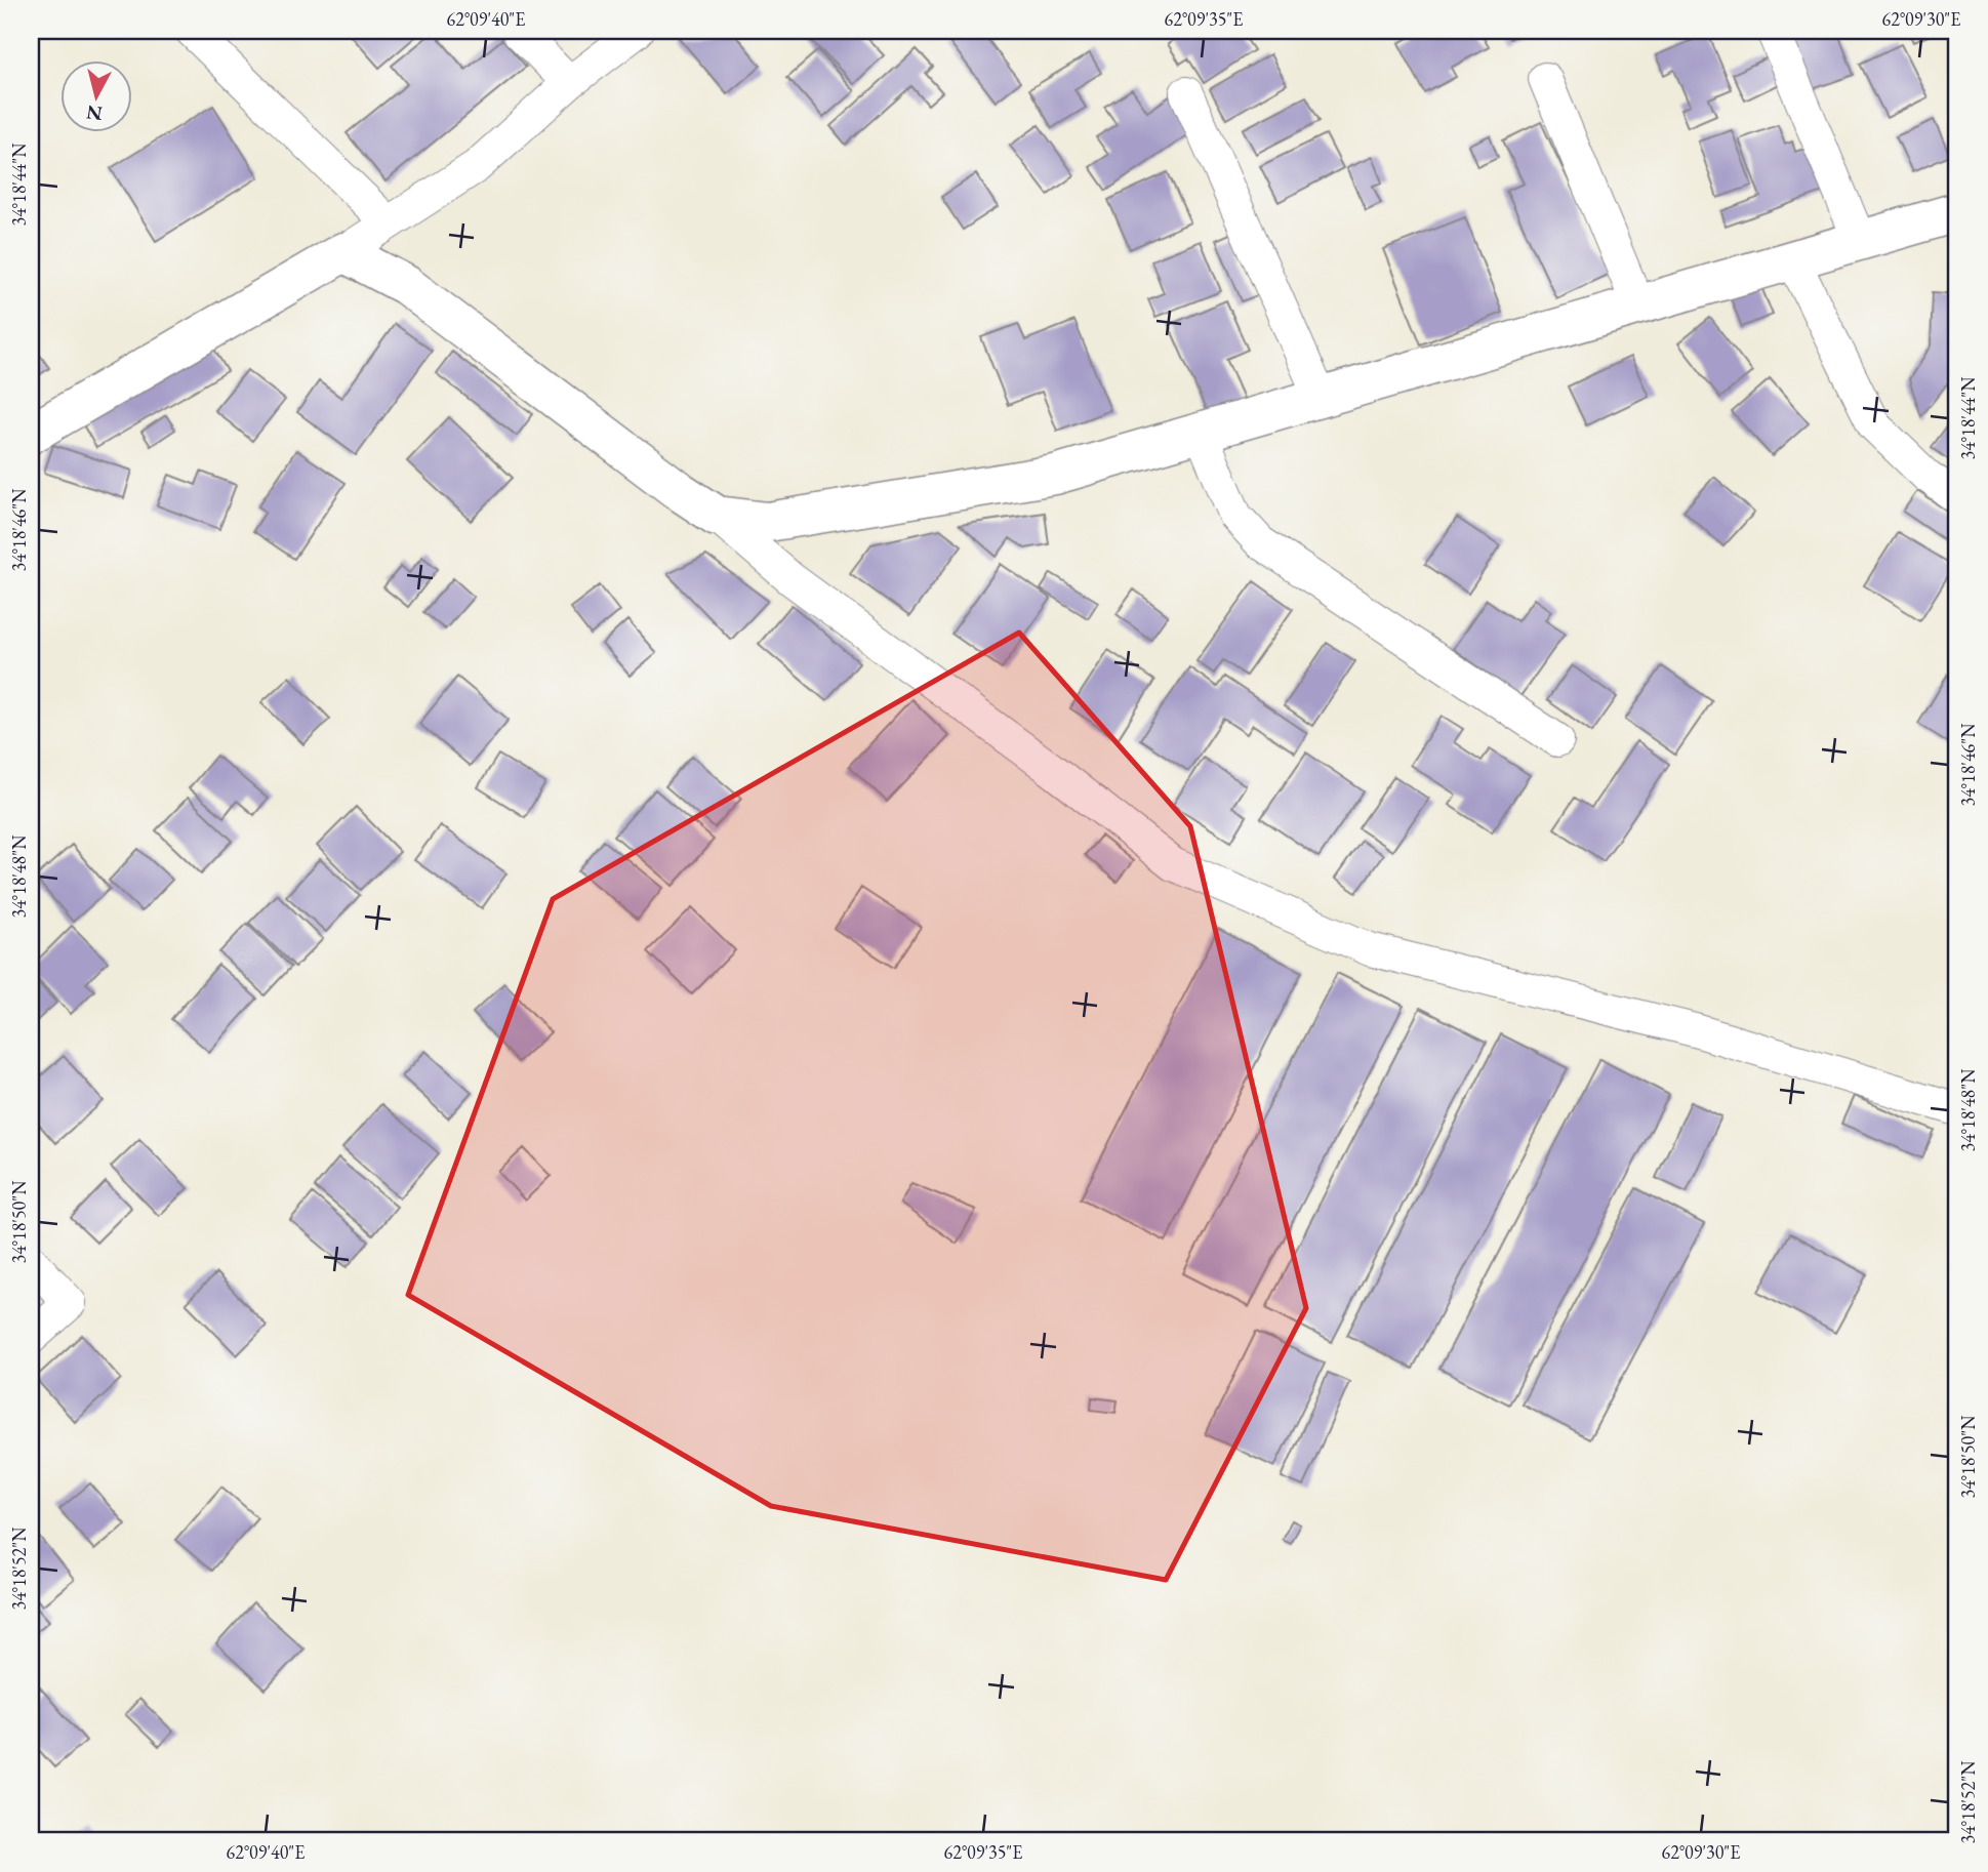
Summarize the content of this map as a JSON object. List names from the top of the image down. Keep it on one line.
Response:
{"north":"bottom","coordinates":["62°09'40\"E","62°09'35\"E","62°09'30\"E","34°18'44\"N","34°18'46\"N","34°18'48\"N","34°18'50\"N","34°18'52\"N"]}
